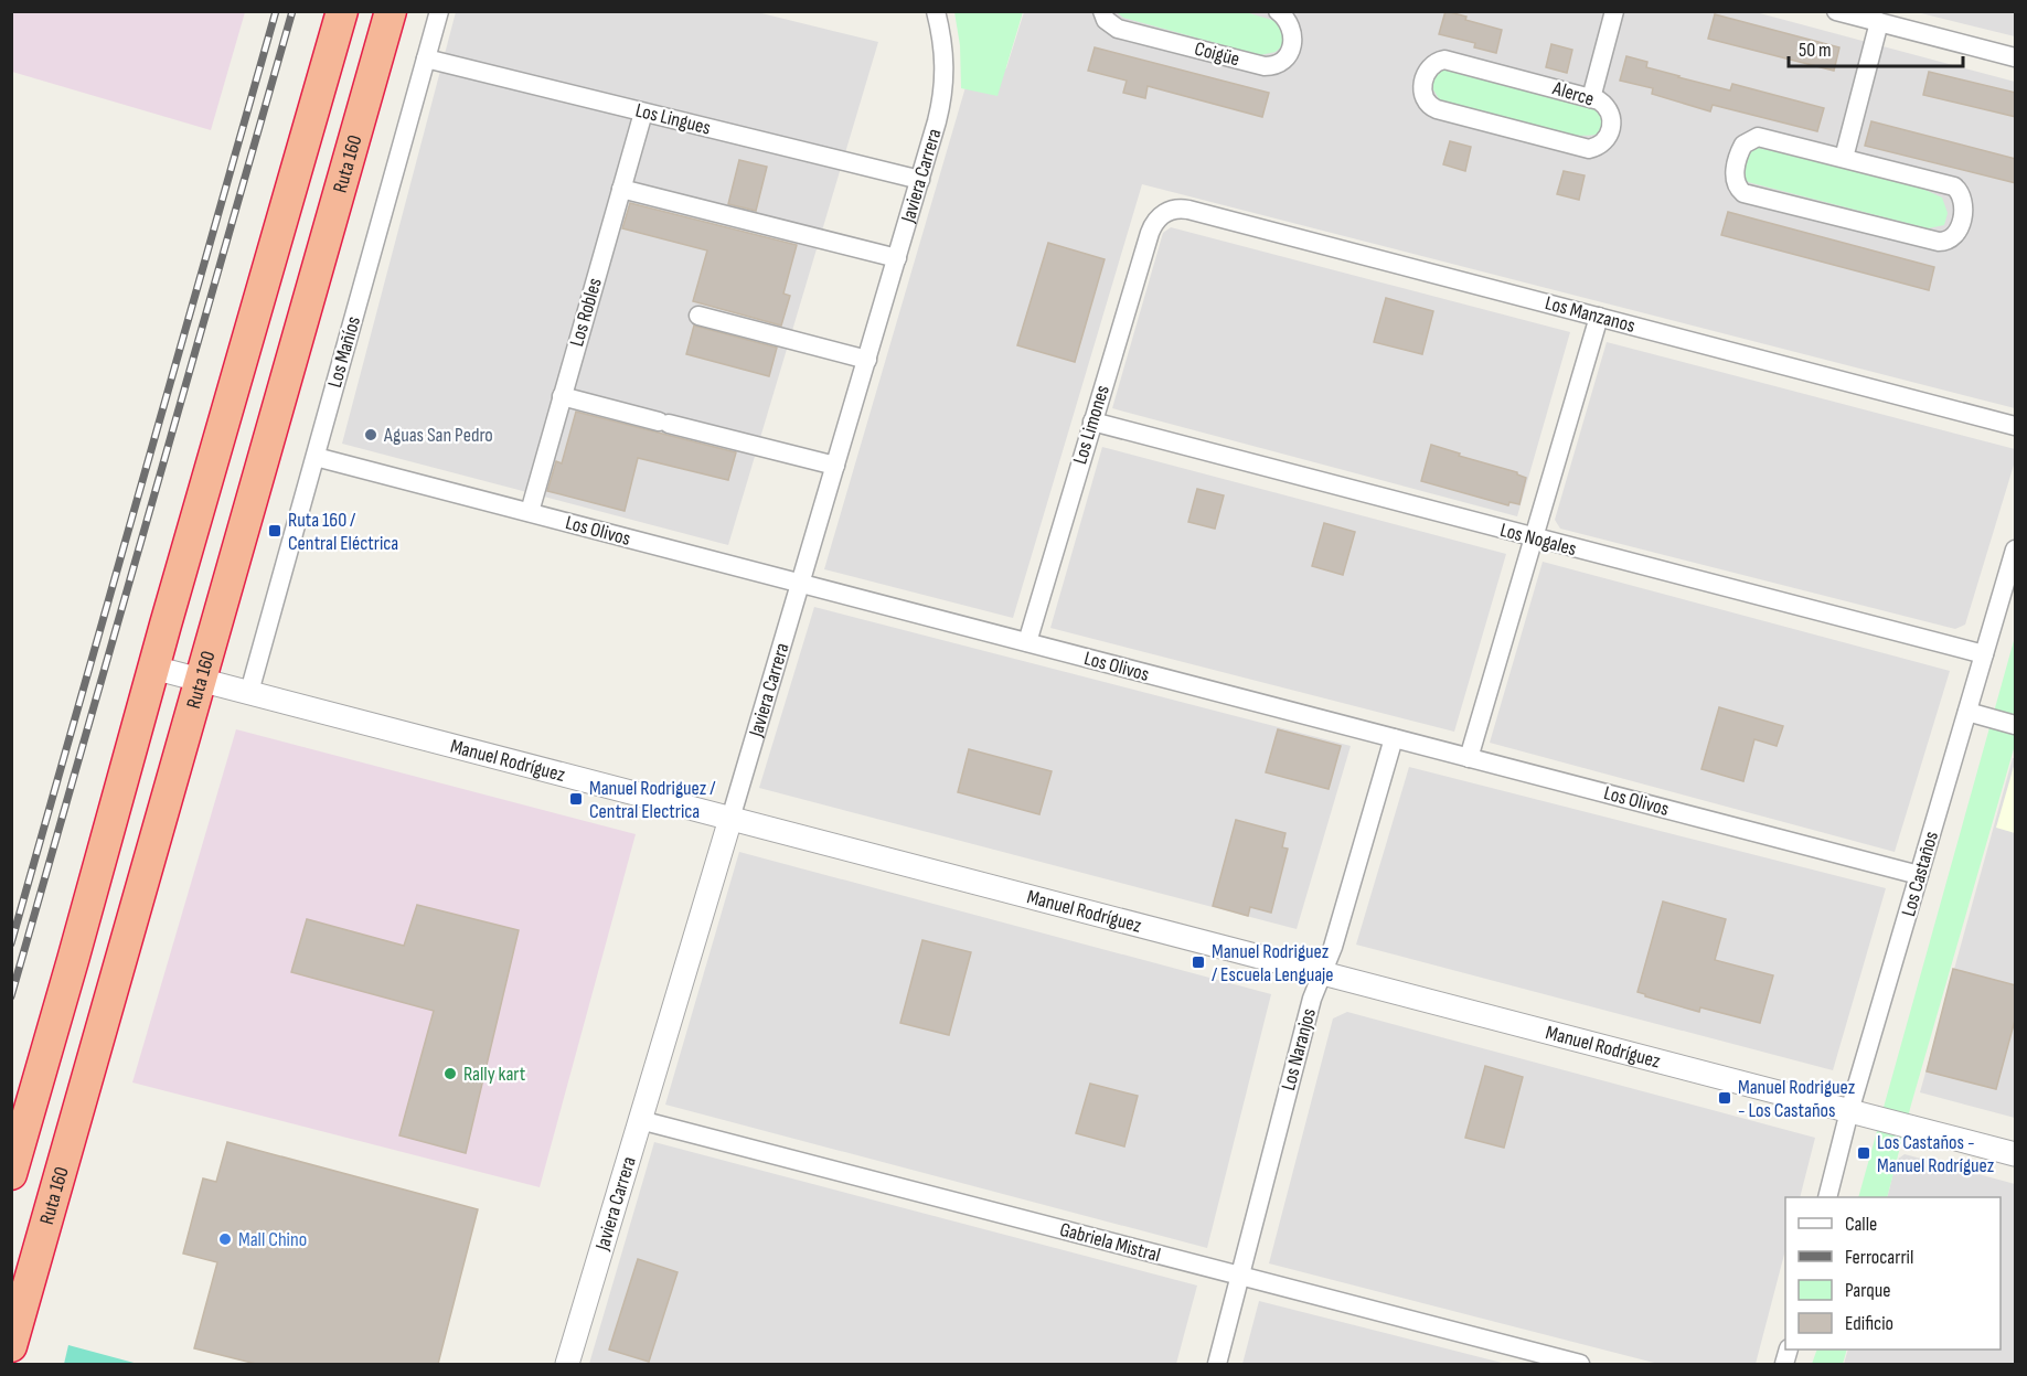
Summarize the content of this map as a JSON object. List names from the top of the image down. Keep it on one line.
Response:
{"streets":{"highway":["Ruta 160"],"street":["Coigüe","Alerce","Los Lingues","Javiera Carrera","Los Robles","Los Manzanos","Los Mañíos","Los Limones","Los Olivos","Los Nogales","Manuel Rodríguez","Los Castaños","Los Naranjos","Gabriela Mistral"]},"crossings":[["Los Lingues","Javiera Carrera"],["Los Lingues","Los Robles"],["Los Lingues","Los Mañíos"],["Ruta 160","Manuel Rodríguez"],["Javiera Carrera","Los Olivos"],["Javiera Carrera","Manuel Rodríguez"],["Javiera Carrera","Gabriela Mistral"],["Los Robles","Los Olivos"],["Los Manzanos","Los Limones"],["Los Mañíos","Los Olivos"],["Los Mañíos","Manuel Rodríguez"],["Los Limones","Los Olivos"],["Los Limones","Los Nogales"],["Los Olivos","Los Castaños"],["Los Olivos","Los Naranjos"],["Los Nogales","Los Castaños"],["Manuel Rodríguez","Los Castaños"],["Manuel Rodríguez","Los Naranjos"],["Los Naranjos","Gabriela Mistral"]],"places":{"other":["Aguas San Pedro","Rally kart","Mall Chino"],"transit":["Ruta 160 / Central Eléctrica","Manuel Rodriguez / Central Electrica","Manuel Rodriguez / Escuela Lenguaje","Manuel Rodriguez - Los Castaños","Los Castaños - Manuel Rodríguez"]},"legend":["Calle","Ferrocarril","Parque","Edificio"],"scale_bar":"50 m"}
